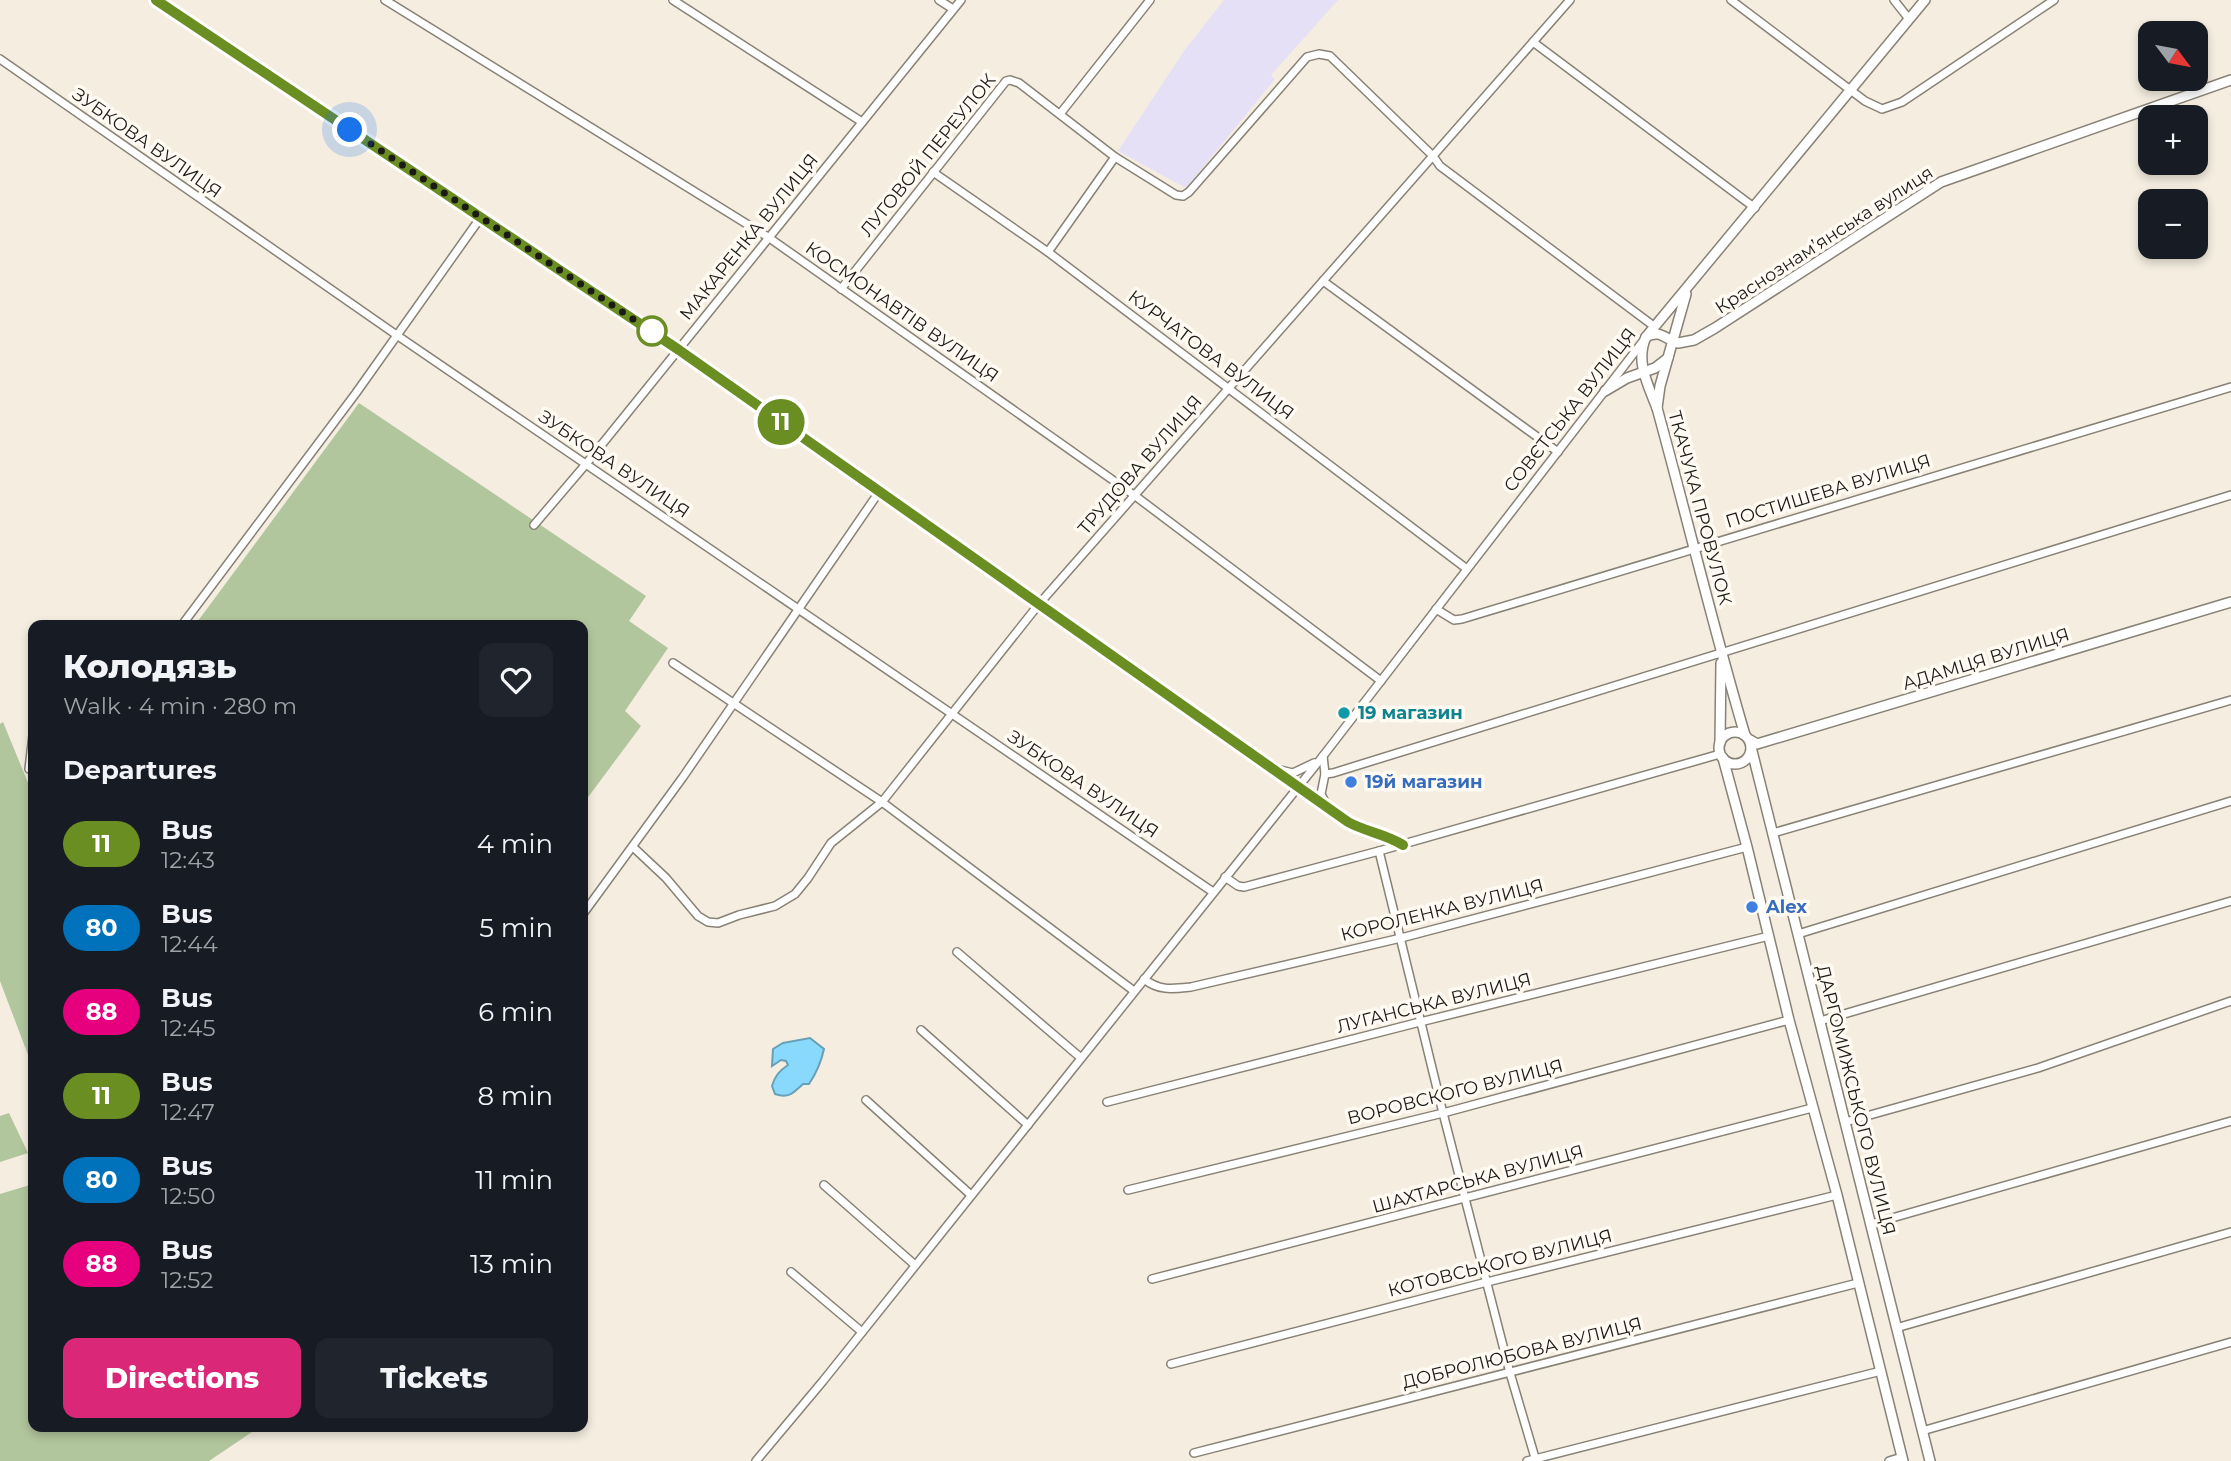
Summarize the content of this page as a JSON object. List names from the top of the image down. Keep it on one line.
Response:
{"streets":{"street":["ЗУБКОВА ВУЛИЦЯ","ЛУГОВОЙ ПЕРЕУЛОК","МАКАРЕНКА ВУЛИЦЯ","Краснознамʼянська вулиця","КОСМОНАВТІВ ВУЛИЦЯ","КУРЧАТОВА ВУЛИЦЯ","СОВЄТСЬКА ВУЛИЦЯ","ТРУДОВА ВУЛИЦЯ","ПОСТИШЕВА ВУЛИЦЯ","ТКАЧУКА ПРОВУЛОК","АДАМЦЯ ВУЛИЦЯ","КОРОЛЕНКА ВУЛИЦЯ","ЛУГАНСЬКА ВУЛИЦЯ","ВОРОВСКОГО ВУЛИЦЯ","ДАРГОМИЖСЬКОГО ВУЛИЦЯ","ШАХТАРСЬКА ВУЛИЦЯ","КОТОВСЬКОГО ВУЛИЦЯ","ДОБРОЛЮБОВА ВУЛИЦЯ"]},"crossings":[["ЗУБКОВА ВУЛИЦЯ","МАКАРЕНКА ВУЛИЦЯ"],["ЗУБКОВА ВУЛИЦЯ","СОВЄТСЬКА ВУЛИЦЯ"],["ЗУБКОВА ВУЛИЦЯ","ТРУДОВА ВУЛИЦЯ"],["ЛУГОВОЙ ПЕРЕУЛОК","КОСМОНАВТІВ ВУЛИЦЯ"],["ЛУГОВОЙ ПЕРЕУЛОК","КУРЧАТОВА ВУЛИЦЯ"],["ЛУГОВОЙ ПЕРЕУЛОК","ТРУДОВА ВУЛИЦЯ"],["МАКАРЕНКА ВУЛИЦЯ","КОСМОНАВТІВ ВУЛИЦЯ"],["Краснознамʼянська вулиця","ТКАЧУКА ПРОВУЛОК"],["КОСМОНАВТІВ ВУЛИЦЯ","СОВЄТСЬКА ВУЛИЦЯ"],["КОСМОНАВТІВ ВУЛИЦЯ","ТРУДОВА ВУЛИЦЯ"],["КУРЧАТОВА ВУЛИЦЯ","СОВЄТСЬКА ВУЛИЦЯ"],["КУРЧАТОВА ВУЛИЦЯ","ТРУДОВА ВУЛИЦЯ"],["СОВЄТСЬКА ВУЛИЦЯ","ПОСТИШЕВА ВУЛИЦЯ"],["СОВЄТСЬКА ВУЛИЦЯ","ТКАЧУКА ПРОВУЛОК"],["СОВЄТСЬКА ВУЛИЦЯ","КОРОЛЕНКА ВУЛИЦЯ"],["ПОСТИШЕВА ВУЛИЦЯ","ТКАЧУКА ПРОВУЛОК"],["ТКАЧУКА ПРОВУЛОК","ДАРГОМИЖСЬКОГО ВУЛИЦЯ"],["АДАМЦЯ ВУЛИЦЯ","ДАРГОМИЖСЬКОГО ВУЛИЦЯ"]],"places":["19 магазин","19й магазин","Alex"],"lines":["bus line 11"],"north":"bottom right","page":{"on_map":"11","map_buttons":["+","−"],"heading":[["Колодязь","Walk · 4 min · 280 m"],"Departures"],"list":[{"mark":"11","name":"Bus","note":"12:43","value":"4 min"},{"mark":"80","name":"Bus","note":"12:44","value":"5 min"},{"mark":"88","name":"Bus","note":"12:45","value":"6 min"},{"mark":"11","name":"Bus","note":"12:47","value":"8 min"},{"mark":"80","name":"Bus","note":"12:50","value":"11 min"},{"mark":"88","name":"Bus","note":"12:52","value":"13 min"}],"buttons":["Directions","Tickets"]}}
